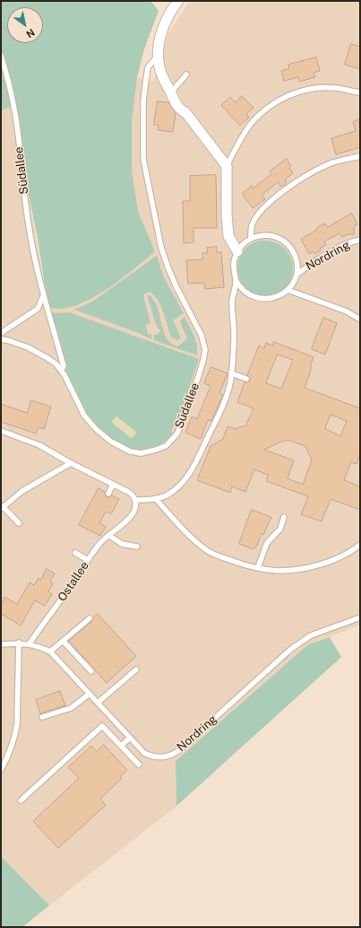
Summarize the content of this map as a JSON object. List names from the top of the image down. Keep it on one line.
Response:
{"streets":{"lane":["Südallee","Nordring","Ostallee"]},"crossings":[["Nordring","Ostallee"]],"north":"bottom right"}
